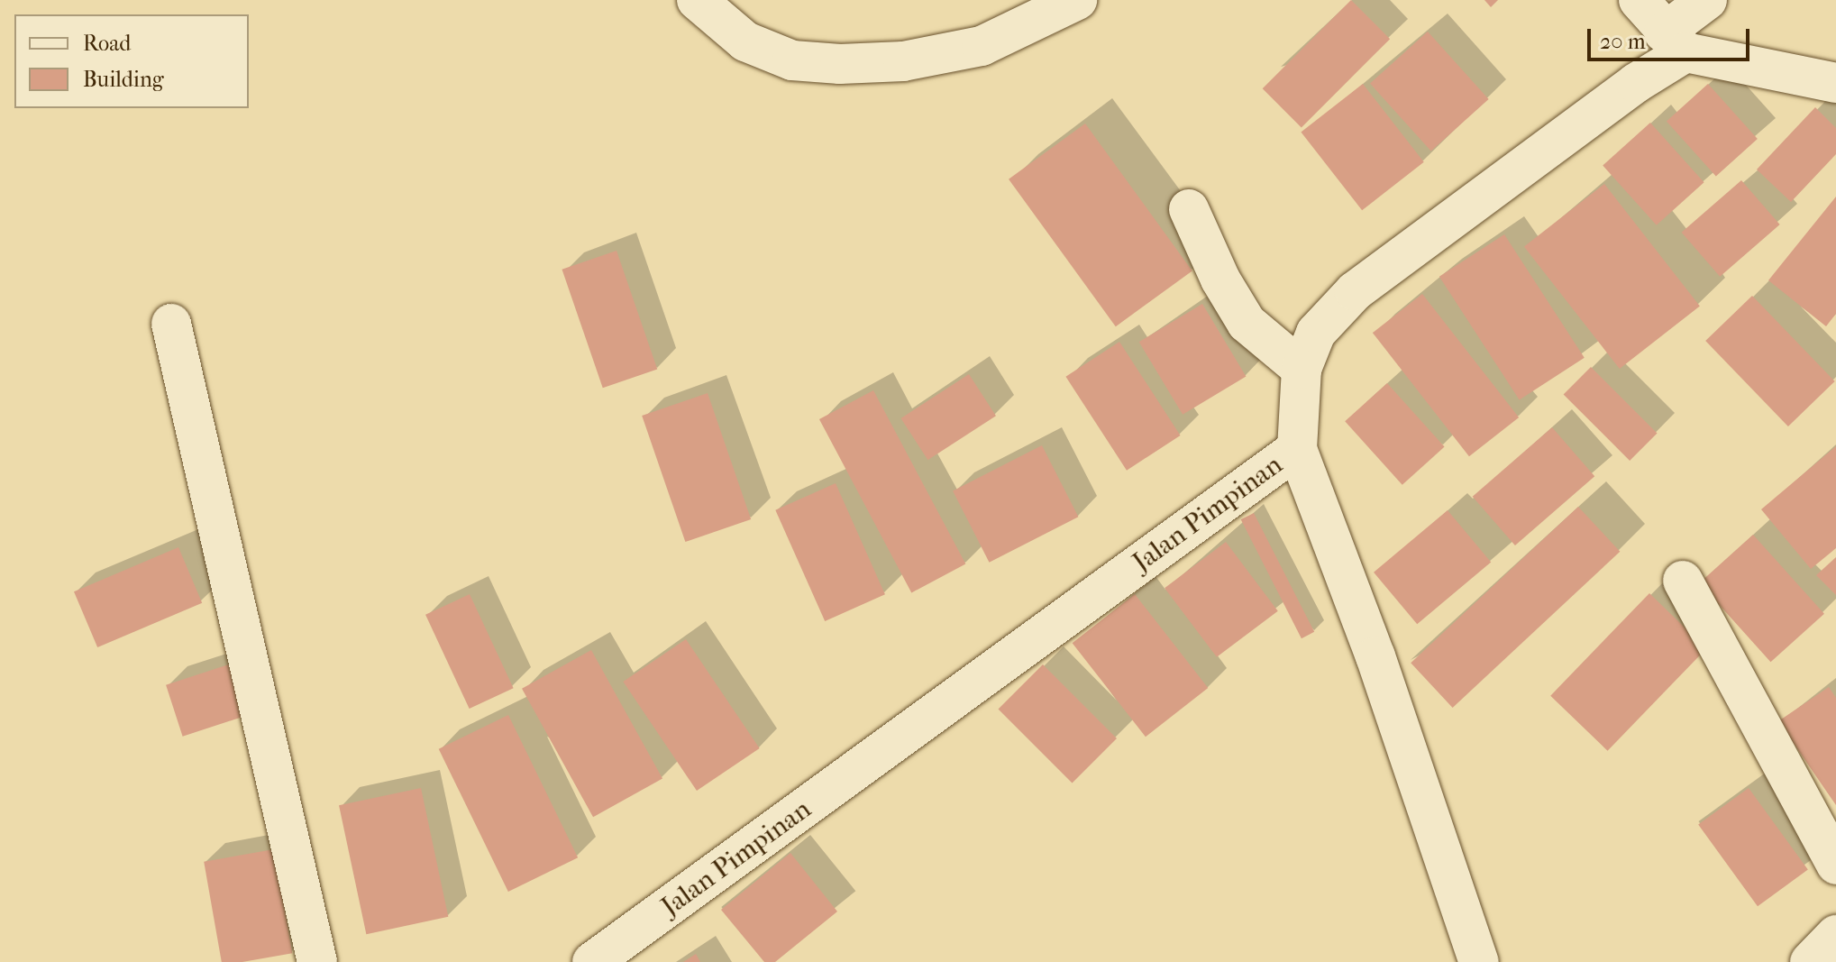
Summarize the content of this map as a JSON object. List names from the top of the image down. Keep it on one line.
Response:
{"streets":{"street":["Jalan Pimpinan"]},"legend":["Road","Building"],"scale_bar":"20 m"}
